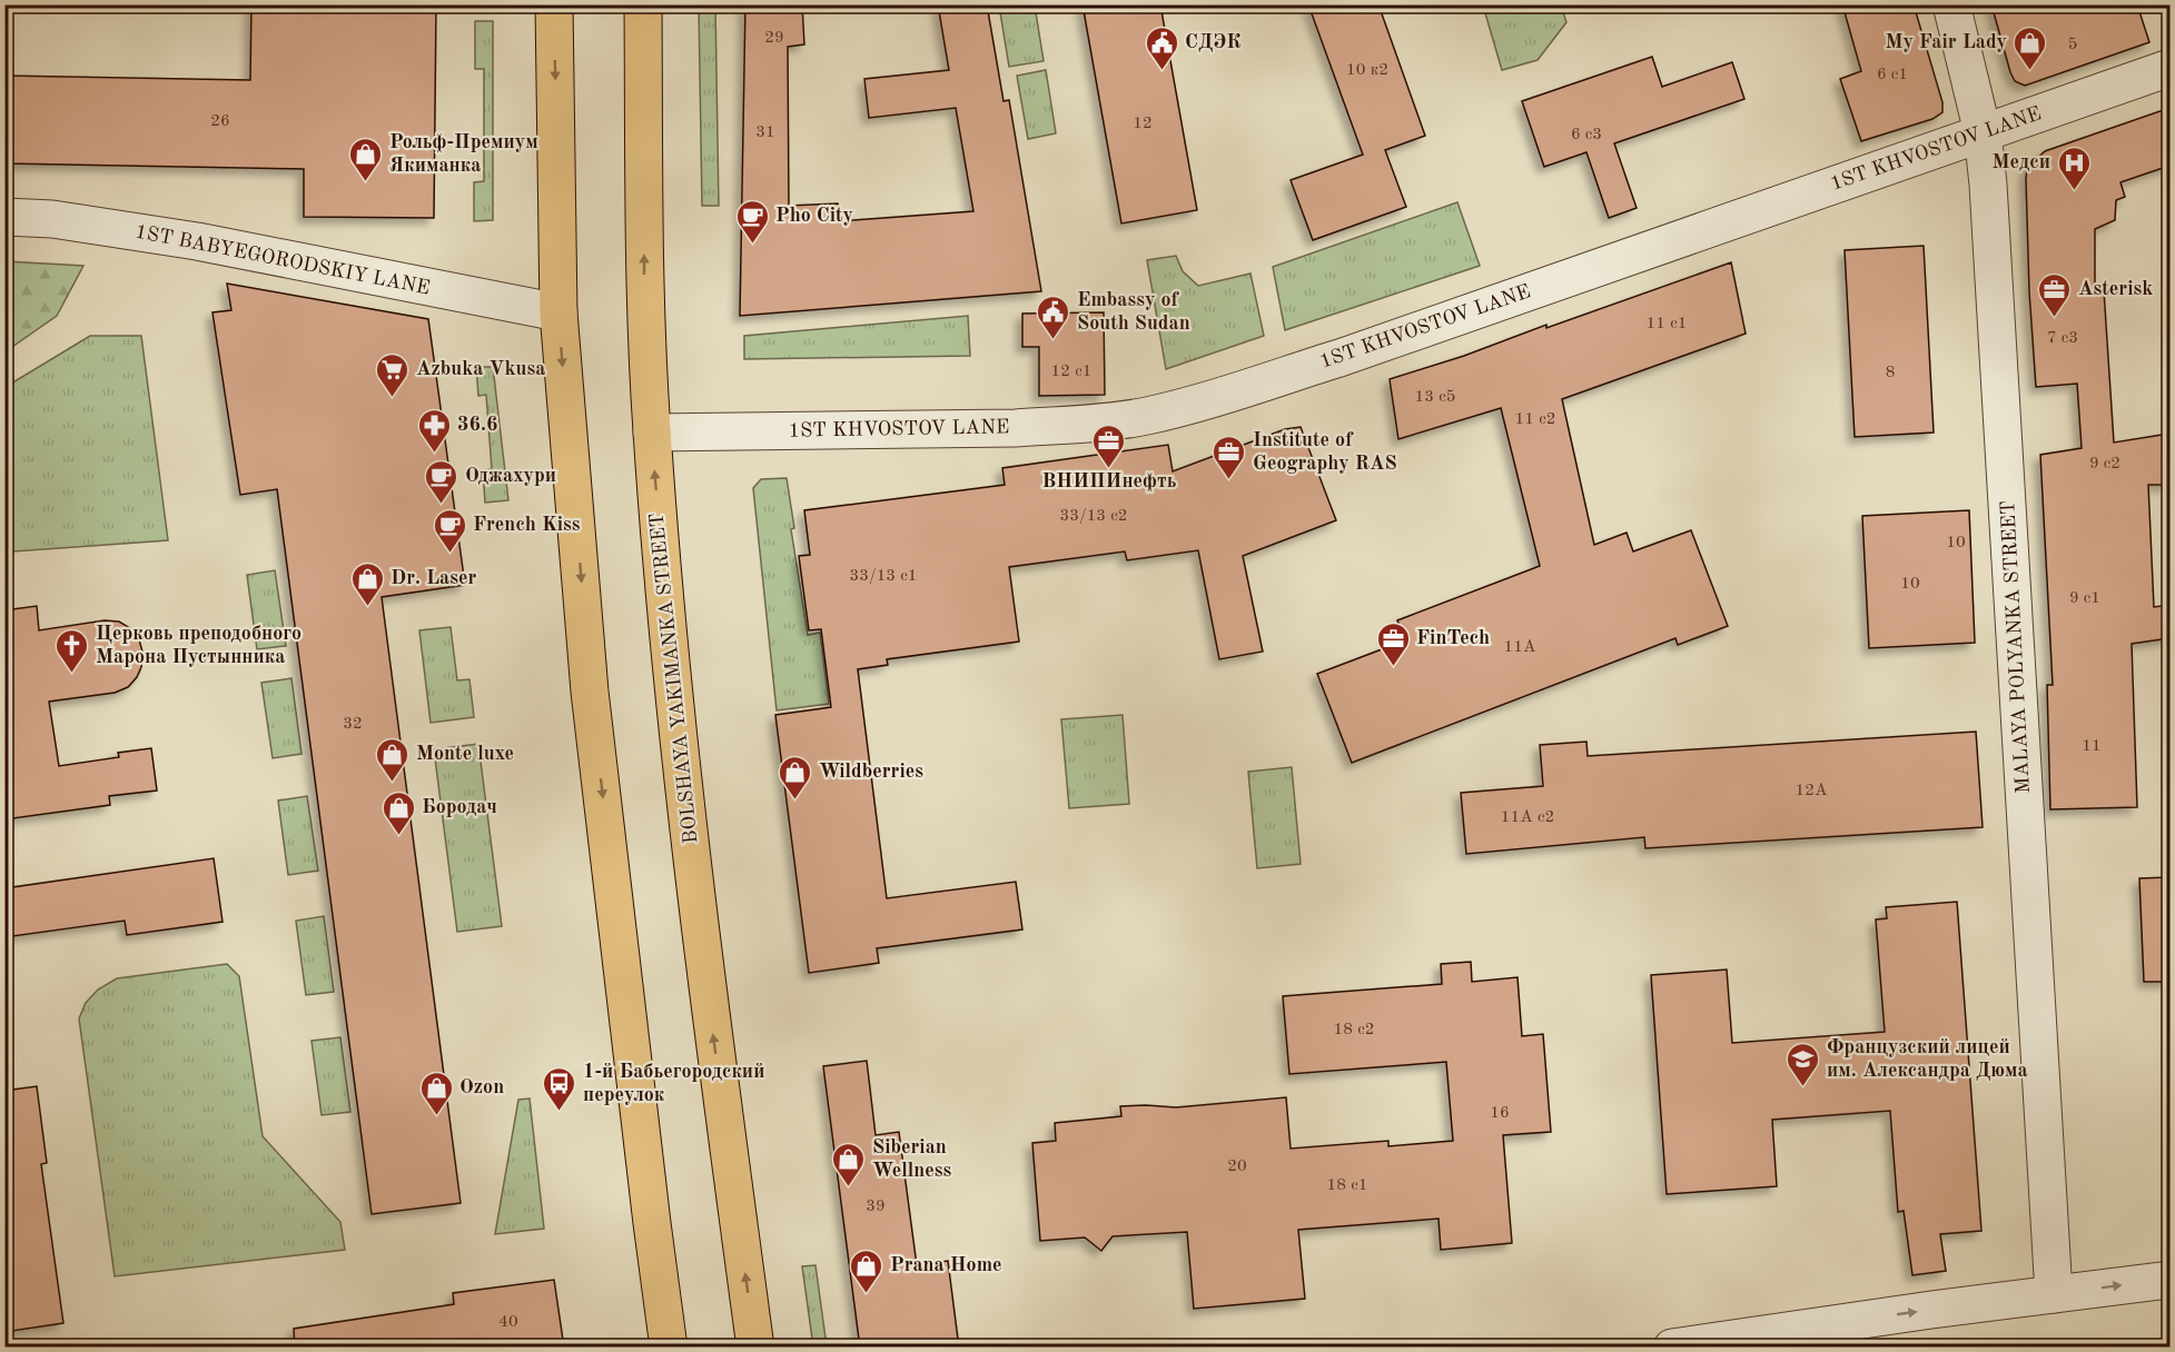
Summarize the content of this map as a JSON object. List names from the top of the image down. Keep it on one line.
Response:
{"streets":{"main road":["BOLSHAYA YAKIMANKA STREET"],"street":["1ST KHVOSTOV LANE","1ST BABYEGORODSKIY LANE","MALAYA POLYANKA STREET"]},"crossings":[["1ST KHVOSTOV LANE","MALAYA POLYANKA STREET"],["1ST KHVOSTOV LANE","BOLSHAYA YAKIMANKA STREET"]],"places":{"public building":["СДЭК","Embassy of South Sudan"],"shop":["My Fair Lady","Рольф-Премиум Якиманка","Dr. Laser","Monte luxe","Wildberries","Бородач","Ozon","Siberian Wellness","Prana Home"],"hospital":["Медси"],"cafe":["Pho City","Оджахури","French Kiss"],"office":["Asterisk","ВНИПИнефть","Institute of Geography RAS","FinTech"],"supermarket":["Azbuka Vkusa"],"pharmacy":["36.6"],"church":["Церковь преподобного Марона Пустынника"],"school or university":["Французский лицей им. Александра Дюма"],"bus stop":["1-й Бабьегородский переулок"]},"house_numbers":["29","5","10 к2","6 с1","26","12","31","6 с3","11 с1","7 с3","12 с1","8","13 с5","11 с2","9 с2","33/13 с2","10","33/13 с1","10","9 с1","11А","32","11","12А","11А с2","18 с2","16","20","18 с1","39","40"]}
